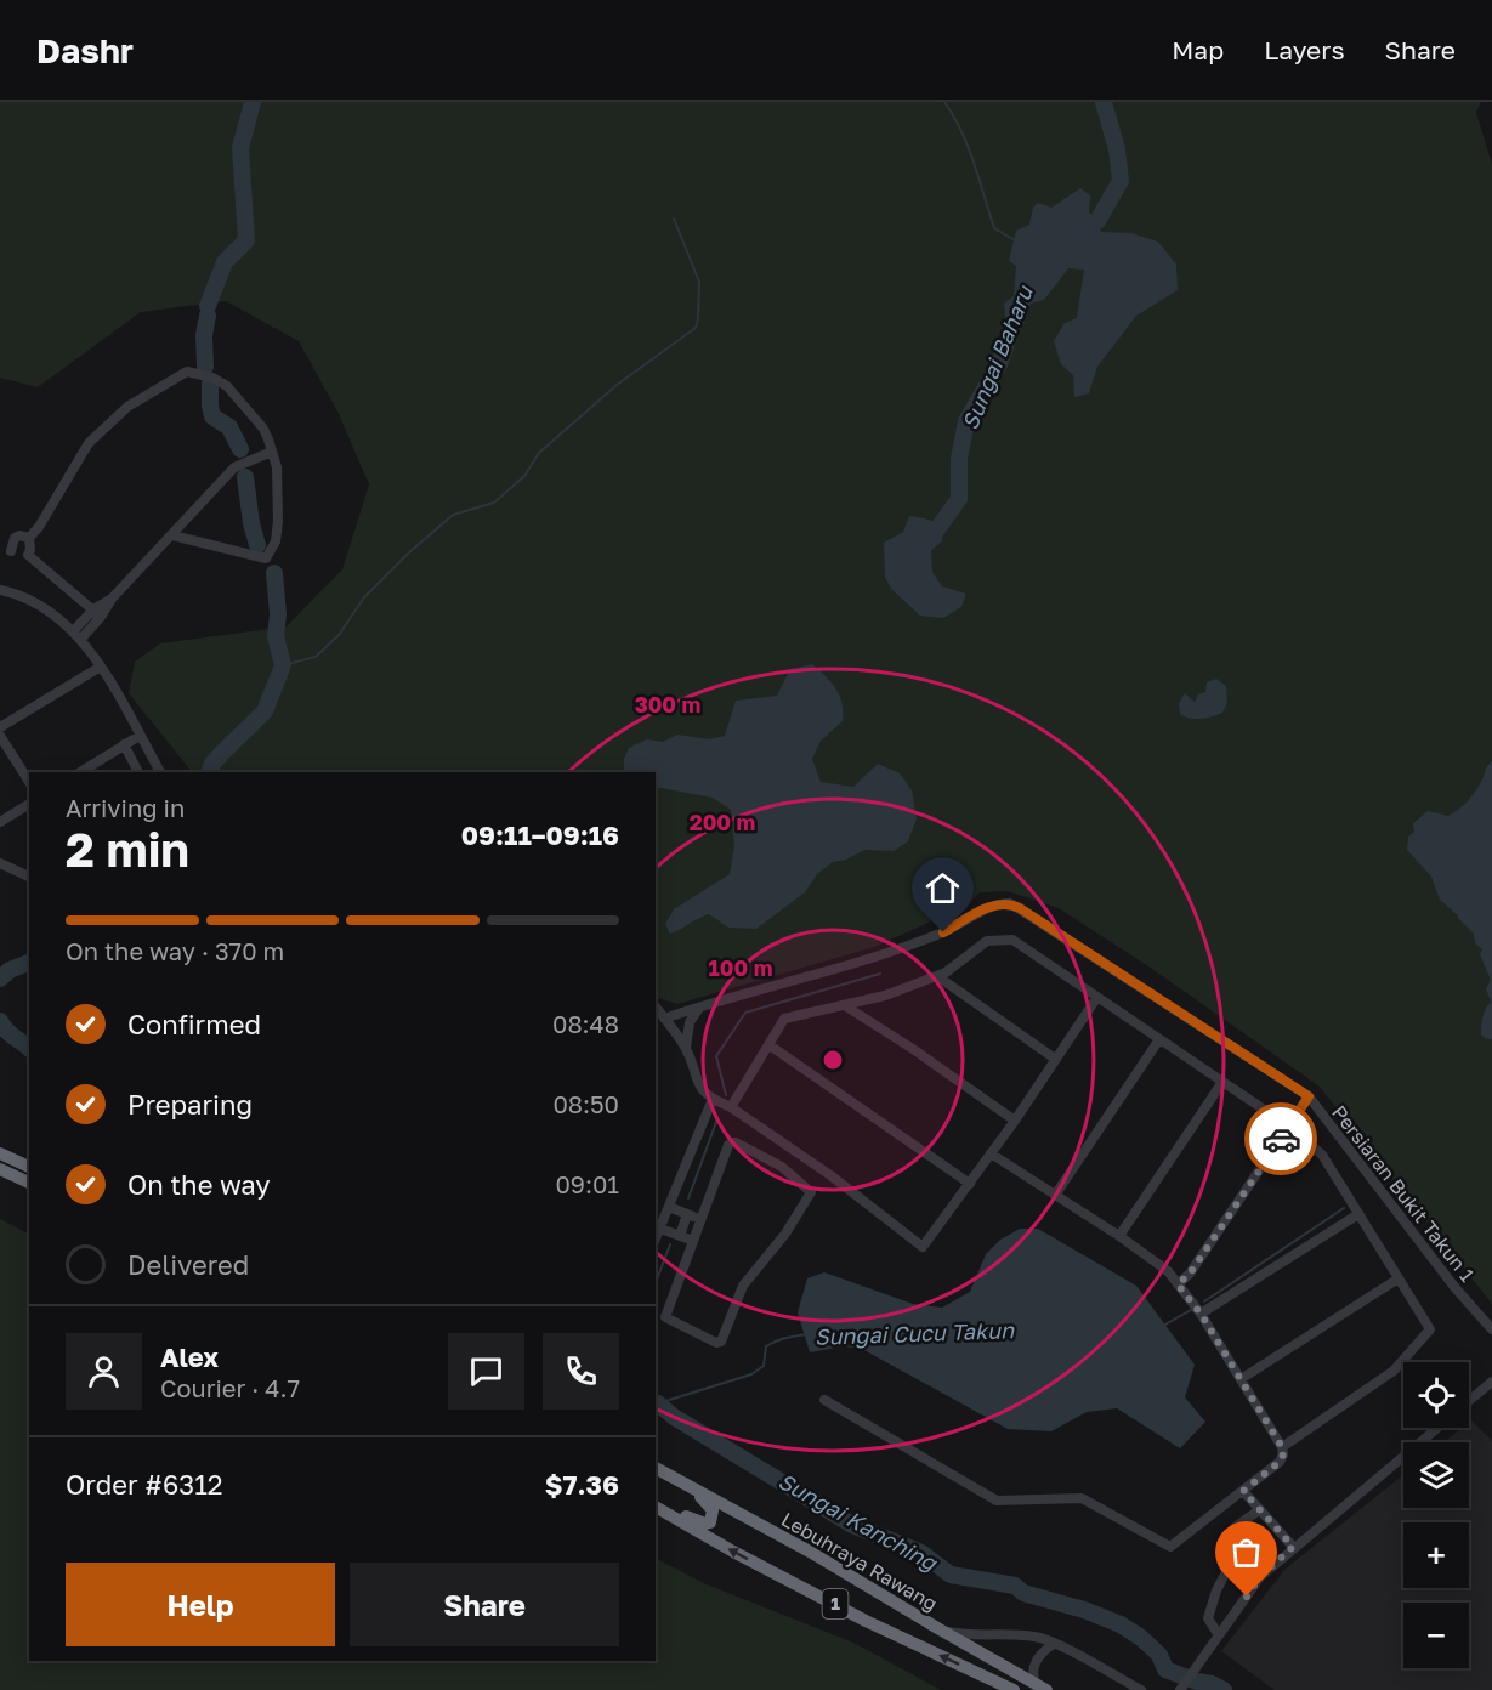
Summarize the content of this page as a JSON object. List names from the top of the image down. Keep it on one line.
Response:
{"streets":{"highway":["Lebuhraya Rawang","1"],"street":["Persiaran Bukit Takun 1"]},"water":["Sungai Baharu","Sungai Cucu Takun","Sungai Kanching"],"page":{"header":"Dashr","nav":["Map","Layers","Share"],"heading":["2 min","Arriving in","09:11–09:16"],"panel":["Alex","Courier · 4.7","Order #6312","$7.36"],"bar":"On the way · 370 m","list":[["Confirmed","08:48"],["Preparing","08:50"],["On the way","09:01"],"Delivered"],"map_buttons":["+","−"],"buttons":["Help","Share"]},"rings":["300 m","200 m","100 m"]}
